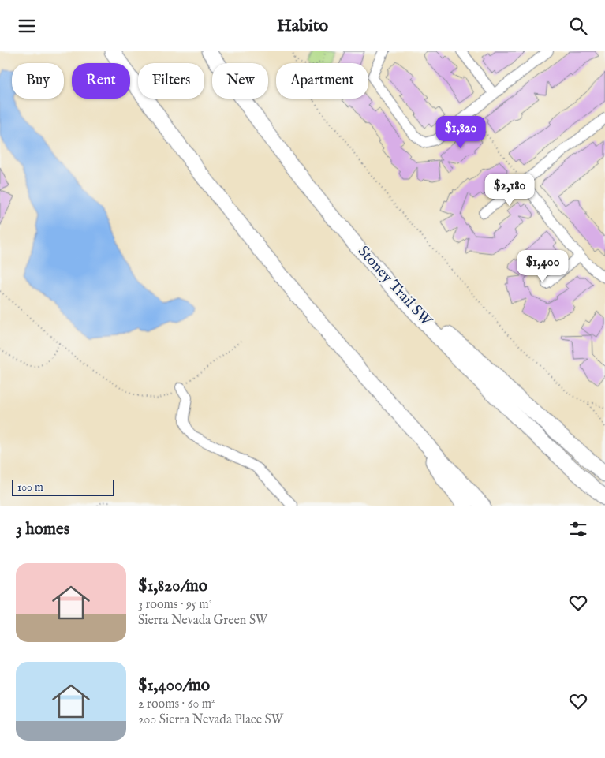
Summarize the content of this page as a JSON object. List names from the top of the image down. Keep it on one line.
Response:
{"streets":{"highway":["Stoney Trail SW"]},"scale_bar":"100 m","page":{"header":"Habito","chip":["Buy","Rent","Filters","New","Apartment"],"price":["$1,820","$2,180","$1,400"],"scale":"100 m","heading":"3 homes","list":[{"name":"$1,820/mo","note":"3 rooms · 95 m² · Sierra Nevada Green SW"},{"name":"$1,400/mo","note":"2 rooms · 60 m² · 200 Sierra Nevada Place SW"}]}}
